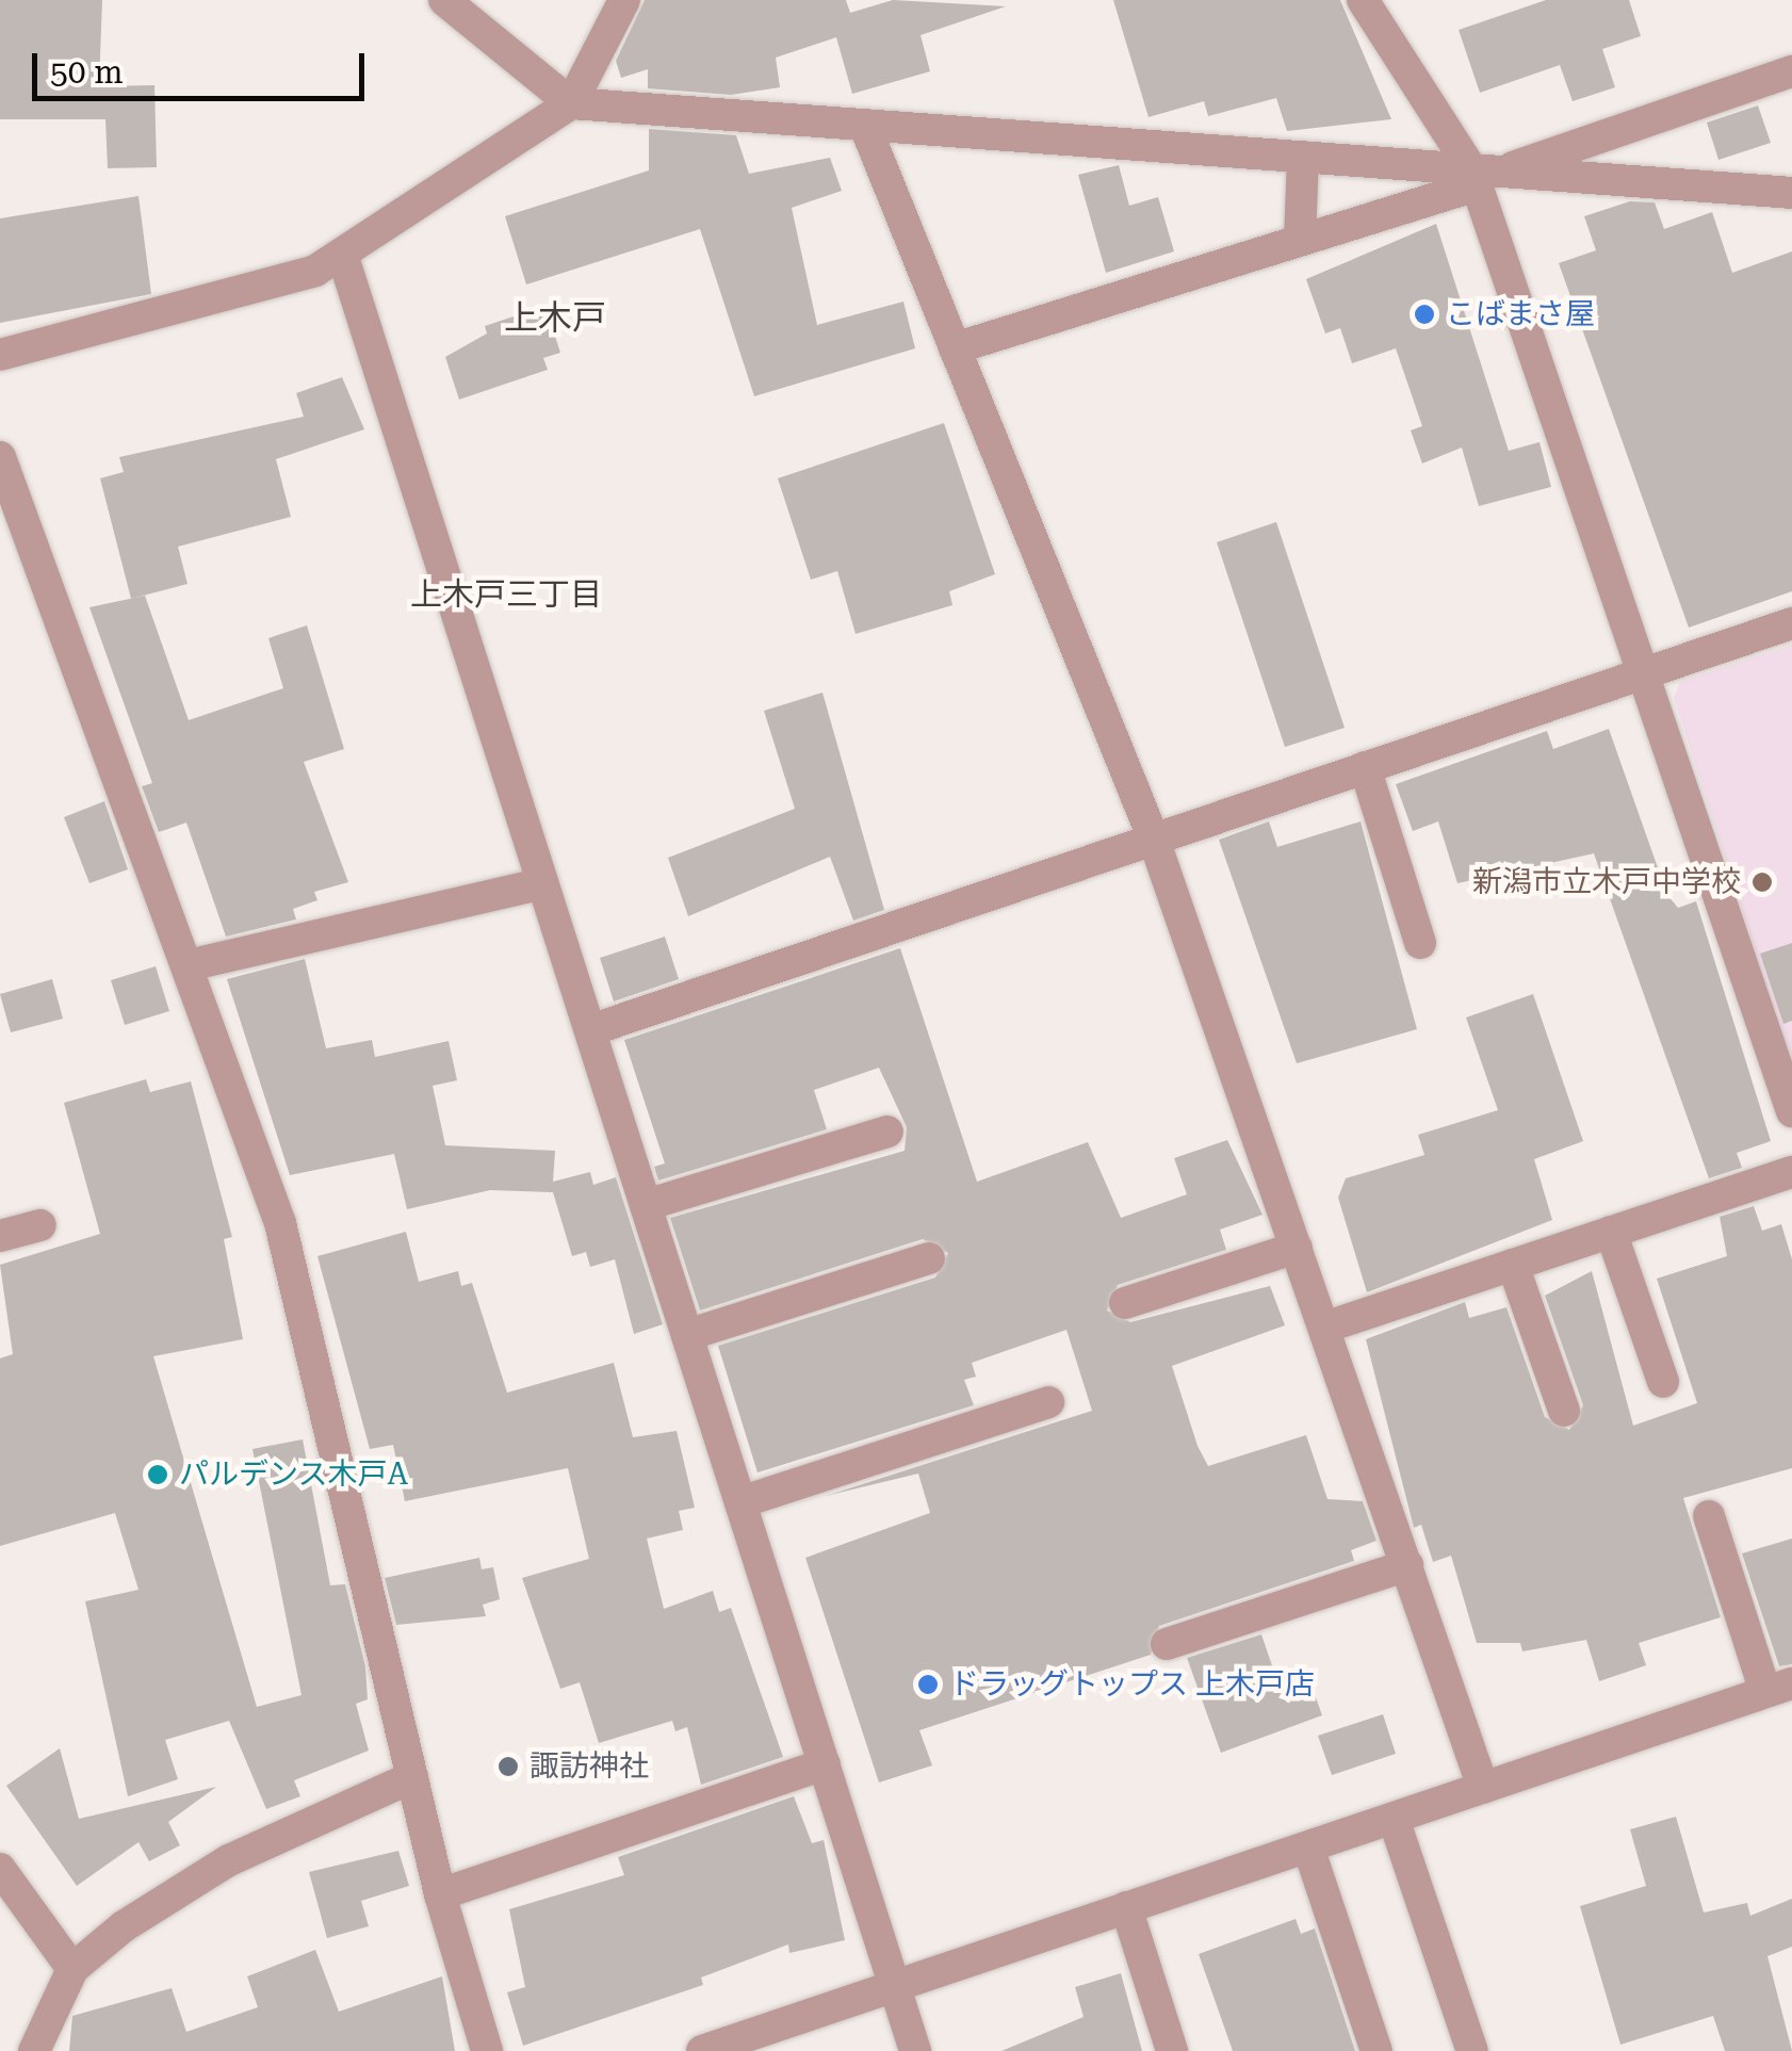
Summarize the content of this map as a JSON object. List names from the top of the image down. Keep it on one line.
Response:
{"districts":["上木戸","上木戸三丁目"],"places":["こばまさ屋","新潟市立木戸中学校","パルデンス木戸A","ドラッグトップス 上木戸店","諏訪神社"],"scale_bar":"50 m"}
